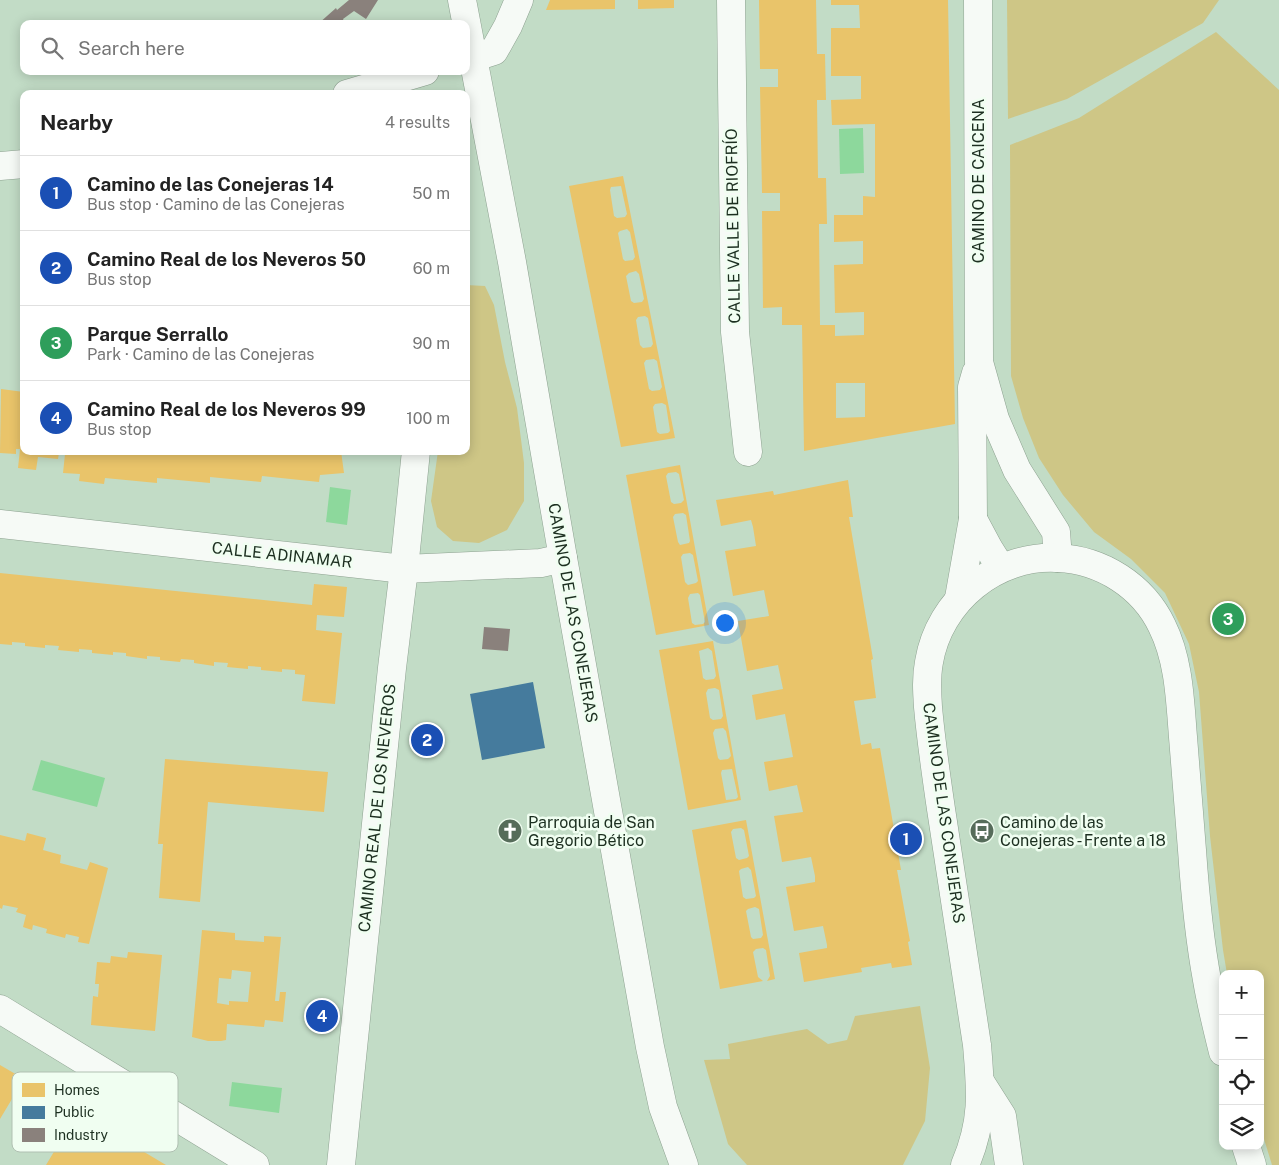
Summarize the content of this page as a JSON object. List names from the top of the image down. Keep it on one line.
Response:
{"streets":{"street":["CAMINO DE CAICENA","CALLE VALLE DE RIOFRÍO","CALLE ADINAMAR","CAMINO DE LAS CONEJERAS","CAMINO REAL DE LOS NEVEROS"]},"crossings":[["CAMINO DE CAICENA","CAMINO DE LAS CONEJERAS"],["CALLE ADINAMAR","CAMINO DE LAS CONEJERAS"],["CALLE ADINAMAR","CAMINO REAL DE LOS NEVEROS"]],"places":{"church":["Parroquia de San Gregorio Bético"],"bus stop":["Camino de las Conejeras - Frente a 18"]},"legend":["Homes","Public","Industry"],"page":{"search":"Search here","heading":["Nearby","4 results"],"list":[{"mark":"1","name":"Camino de las Conejeras 14","note":"Bus stop · Camino de las Conejeras","value":"50 m"},{"mark":"2","name":"Camino Real de los Neveros 50","note":"Bus stop","value":"60 m"},{"mark":"3","name":"Parque Serrallo","note":"Park · Camino de las Conejeras","value":"90 m"},{"mark":"4","name":"Camino Real de los Neveros 99","note":"Bus stop","value":"100 m"}],"pins":["3","2","1","4"],"map_buttons":["+","−"]}}
